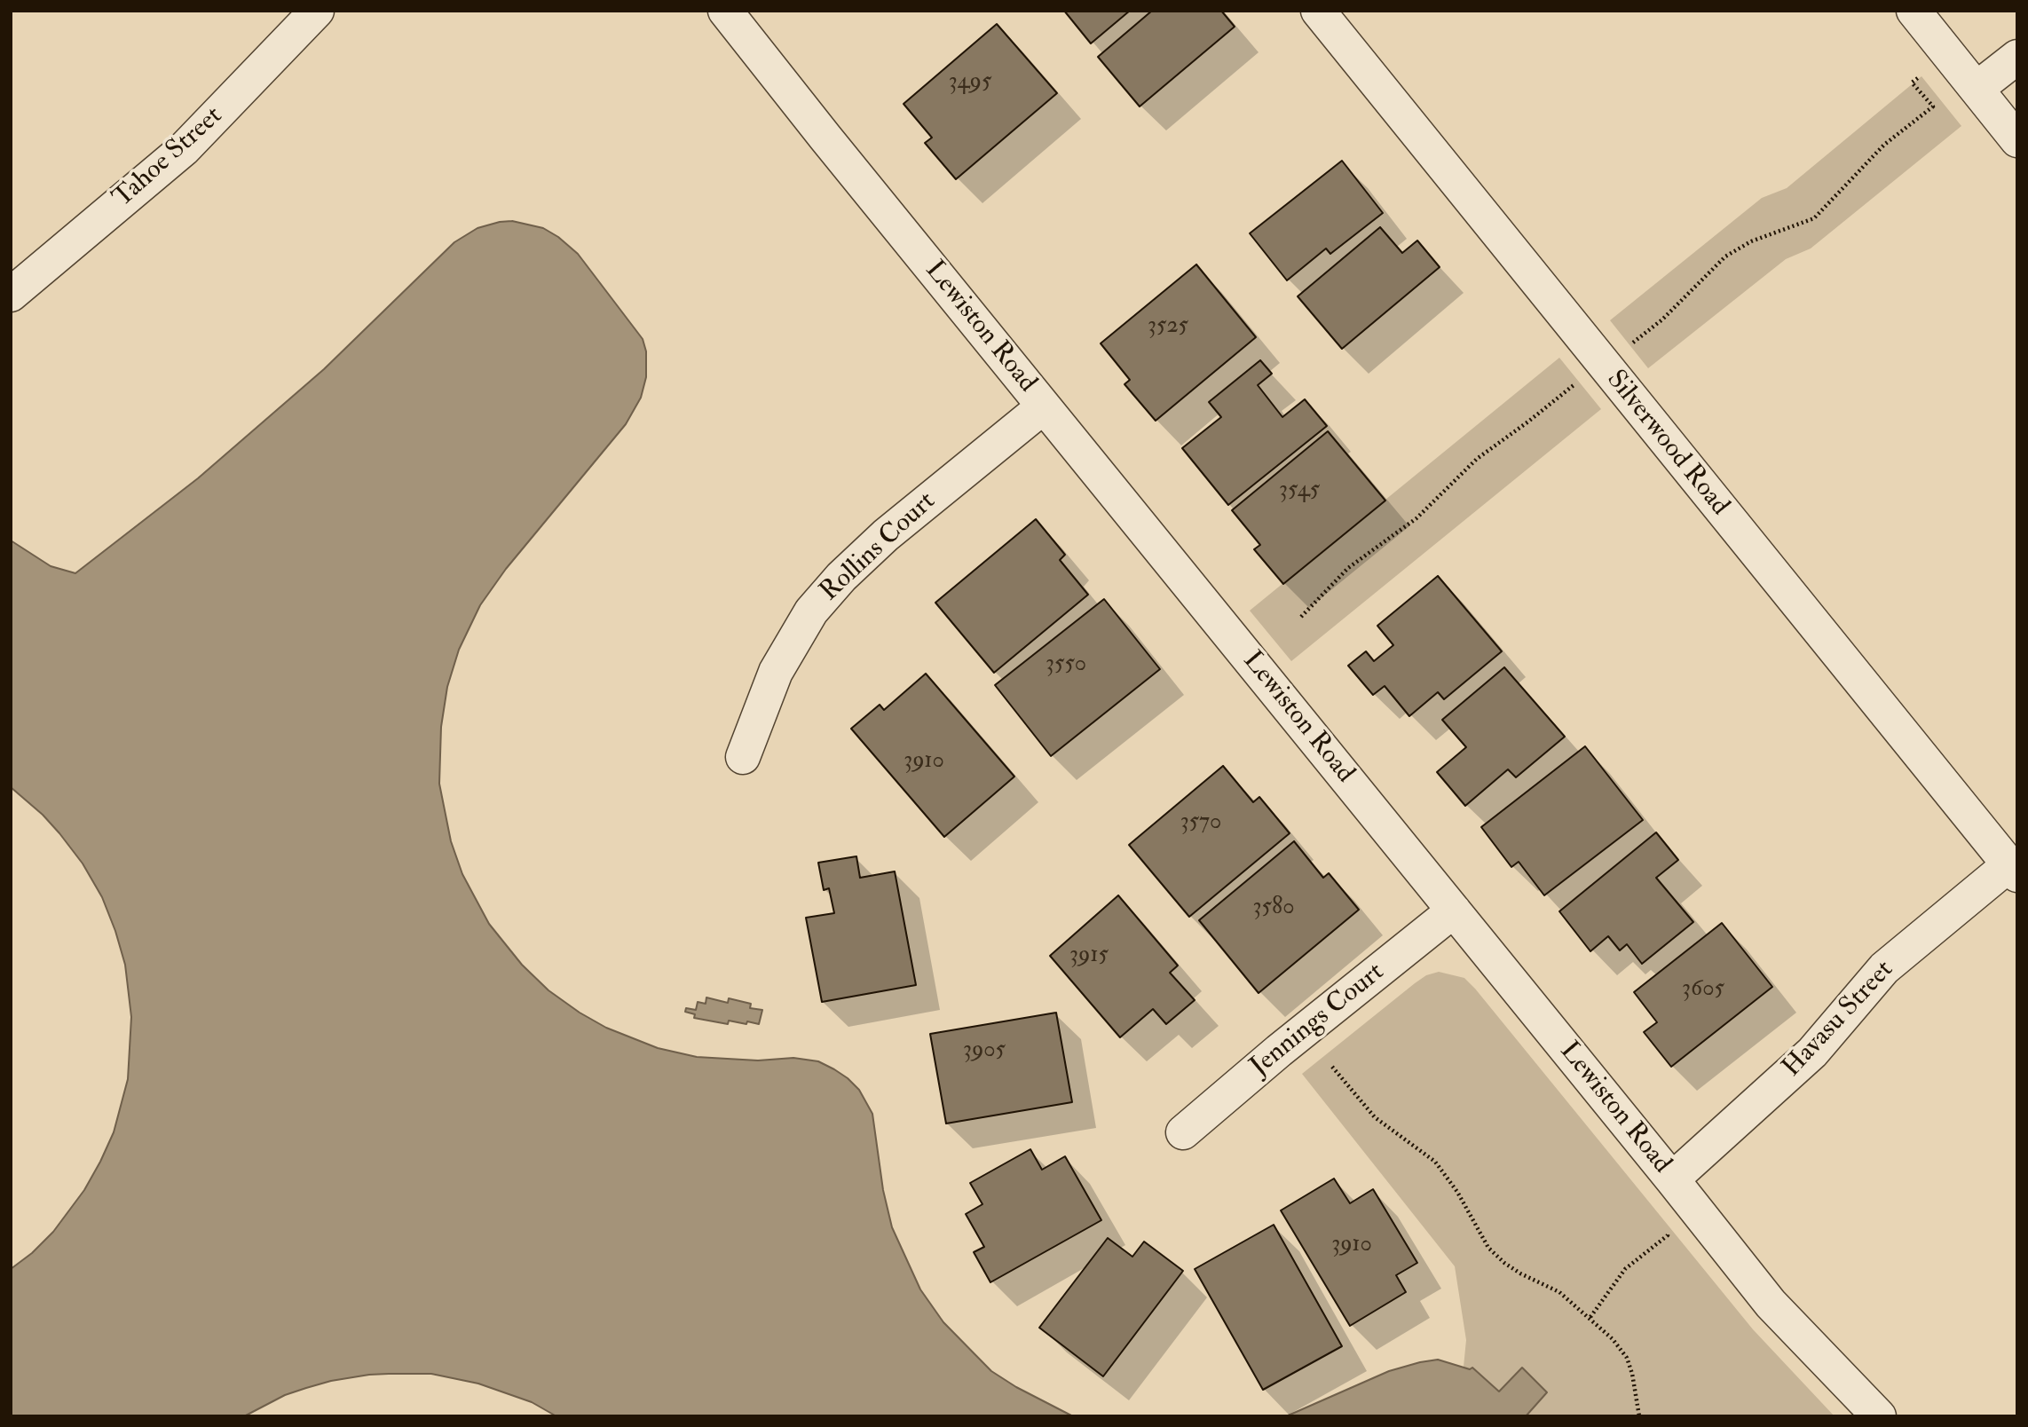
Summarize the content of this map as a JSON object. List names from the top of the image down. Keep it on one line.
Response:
{"streets":{"street":["Tahoe Street","Lewiston Road","Silverwood Road","Rollins Court","Havasu Street","Jennings Court"]},"crossings":[["Lewiston Road","Rollins Court"],["Lewiston Road","Havasu Street"],["Lewiston Road","Jennings Court"],["Silverwood Road","Havasu Street"]],"house_numbers":["3495","3525","3545","3550","3910","3570","3580","3915","3605","3905","3910"]}
